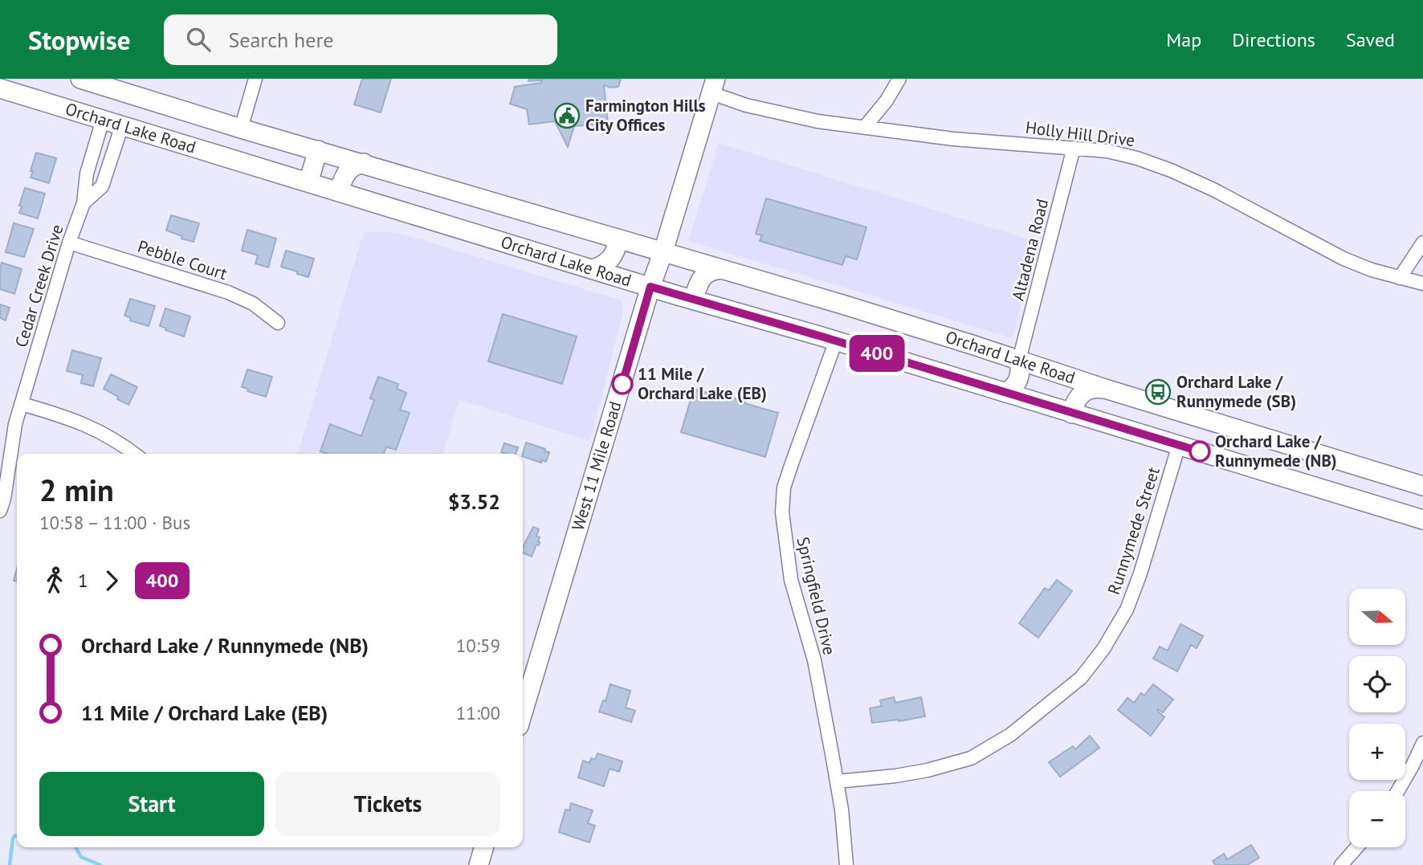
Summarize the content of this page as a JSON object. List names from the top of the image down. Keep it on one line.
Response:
{"streets":{"main road":["Orchard Lake Road","West 11 Mile Road"],"street":["Holly Hill Drive","Altadena Road","Pebble Court","Cedar Creek Drive","Runnymede Street","Springfield Drive"]},"crossings":[["Orchard Lake Road","Altadena Road"],["Orchard Lake Road","Cedar Creek Drive"],["Orchard Lake Road","West 11 Mile Road"],["Orchard Lake Road","Runnymede Street"],["Orchard Lake Road","Springfield Drive"],["Holly Hill Drive","Altadena Road"],["Holly Hill Drive","West 11 Mile Road"],["Pebble Court","Cedar Creek Drive"],["Runnymede Street","Springfield Drive"]],"places":{"public building":["Farmington Hills City Offices"],"other":["11 Mile / Orchard Lake (EB)","Orchard Lake / Runnymede (NB)"],"bus stop":["Orchard Lake / Runnymede (SB)"]},"lines":["bus line 400"],"north":"right","page":{"header":"Stopwise","search":"Search here","nav":["Map","Directions","Saved"],"on_map":"400","heading":["2 min","10:58 – 11:00 · Bus","$3.52"],"legs":["1","400"],"map_buttons":["+","−"],"list":[{"name":"Orchard Lake / Runnymede (NB)","value":"10:59"},{"name":"11 Mile / Orchard Lake (EB)","value":"11:00"}],"buttons":["Start","Tickets"]}}
